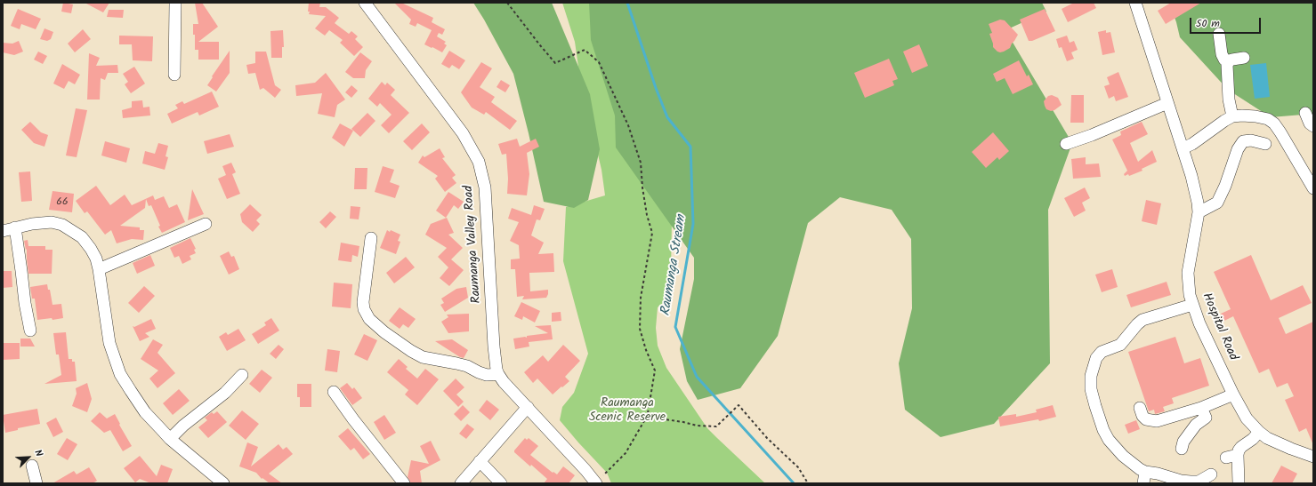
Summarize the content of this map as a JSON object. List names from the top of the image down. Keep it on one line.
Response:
{"streets":{"street":["Raumanga Valley Road","Hospital Road"]},"water":["Raumanga Stream"],"parks":["Raumanga Scenic Reserve"],"house_numbers":["66"],"scale_bar":"50 m","north":"top right"}
